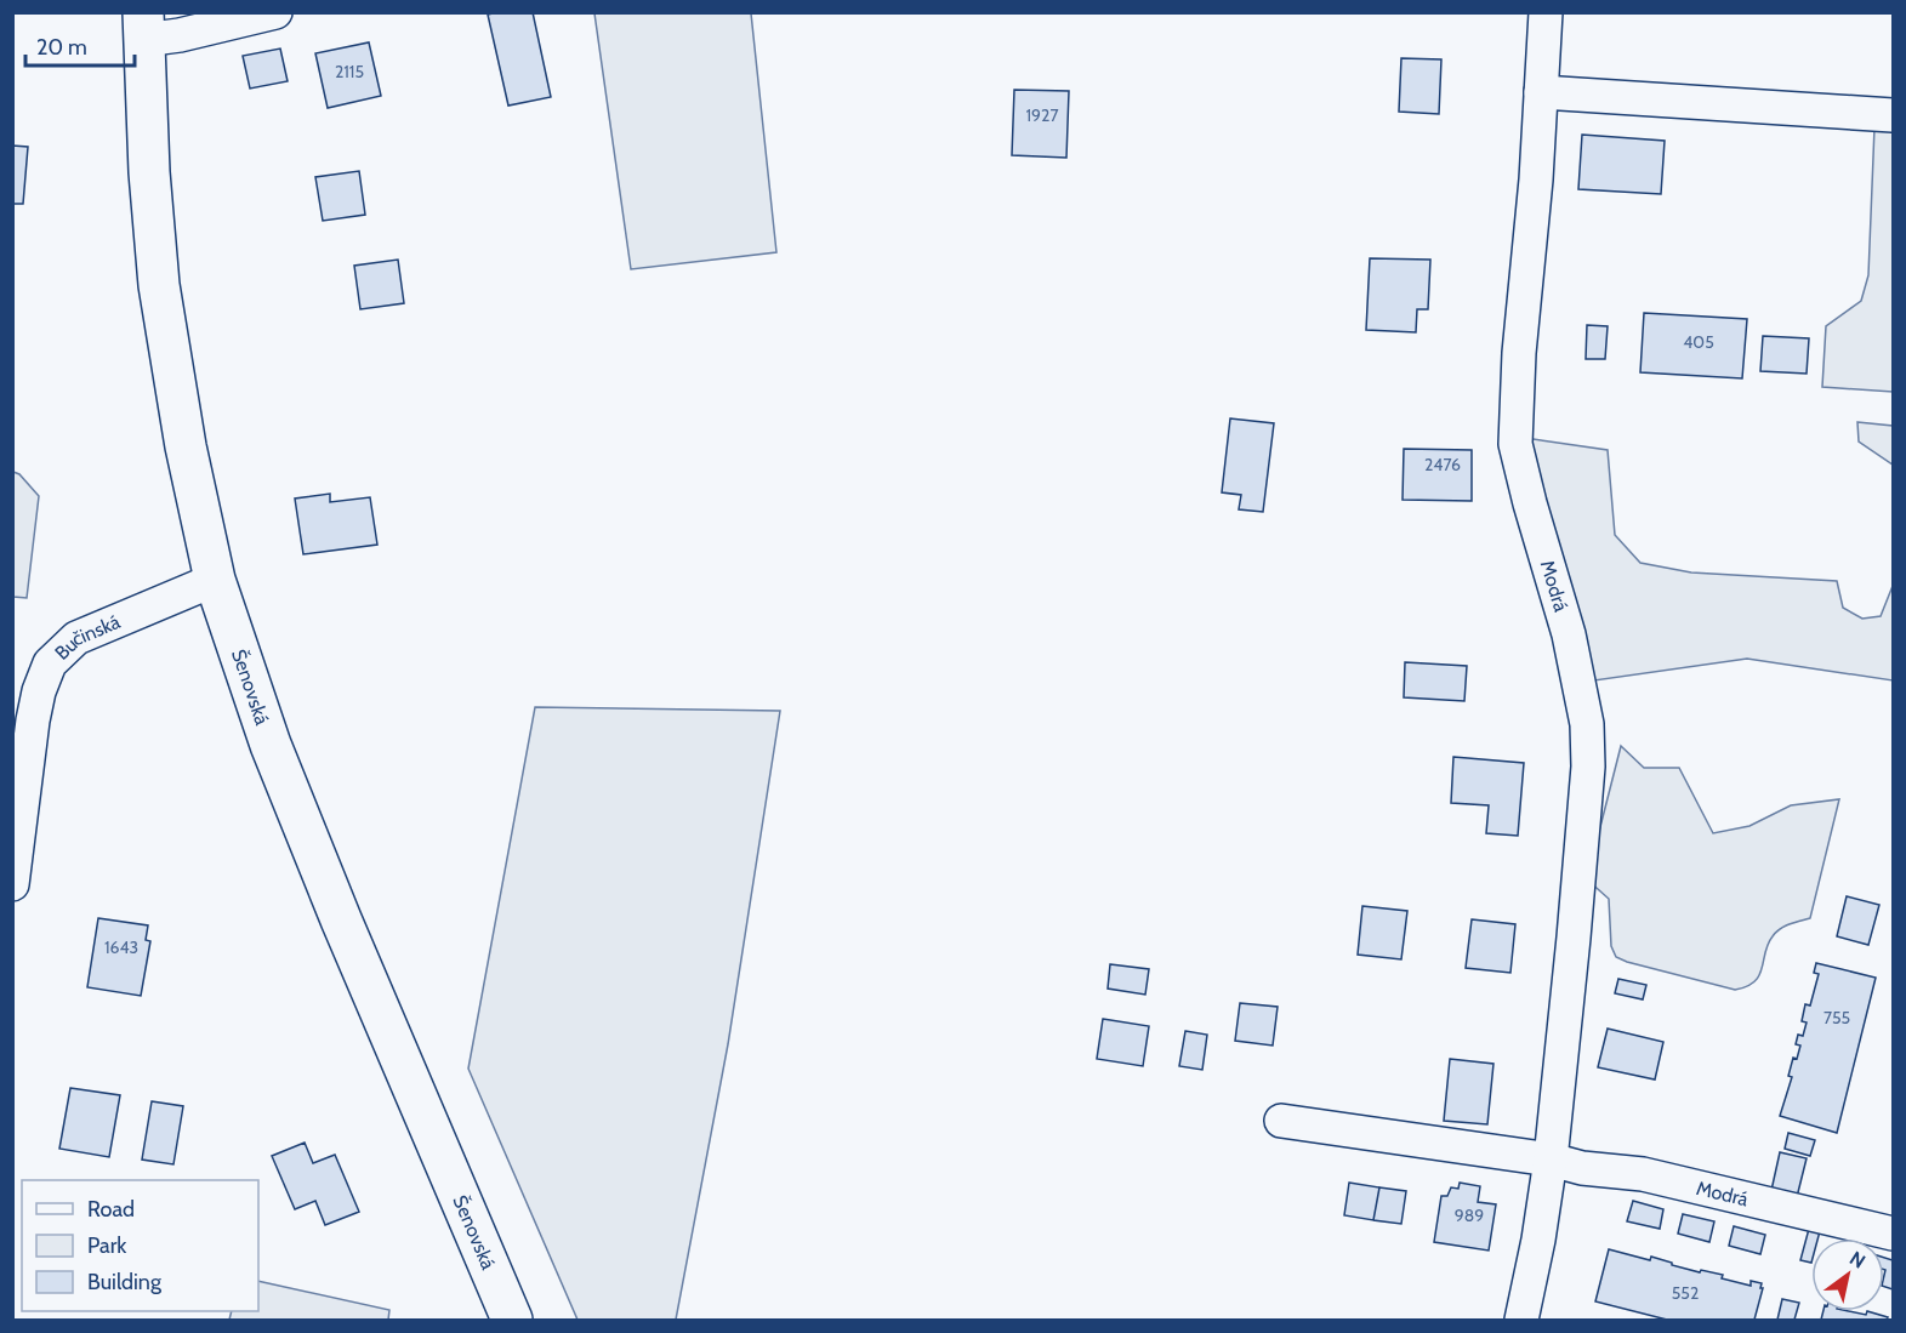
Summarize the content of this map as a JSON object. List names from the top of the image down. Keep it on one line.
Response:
{"streets":{"main road":["Šenovská"],"street":["Modrá","Bučinská"]},"crossings":[["Bučinská","Šenovská"]],"house_numbers":["2115","1927","405","2476","1643","755","989","552"],"legend":["Road","Park","Building"],"scale_bar":"20 m","north":"top right"}
